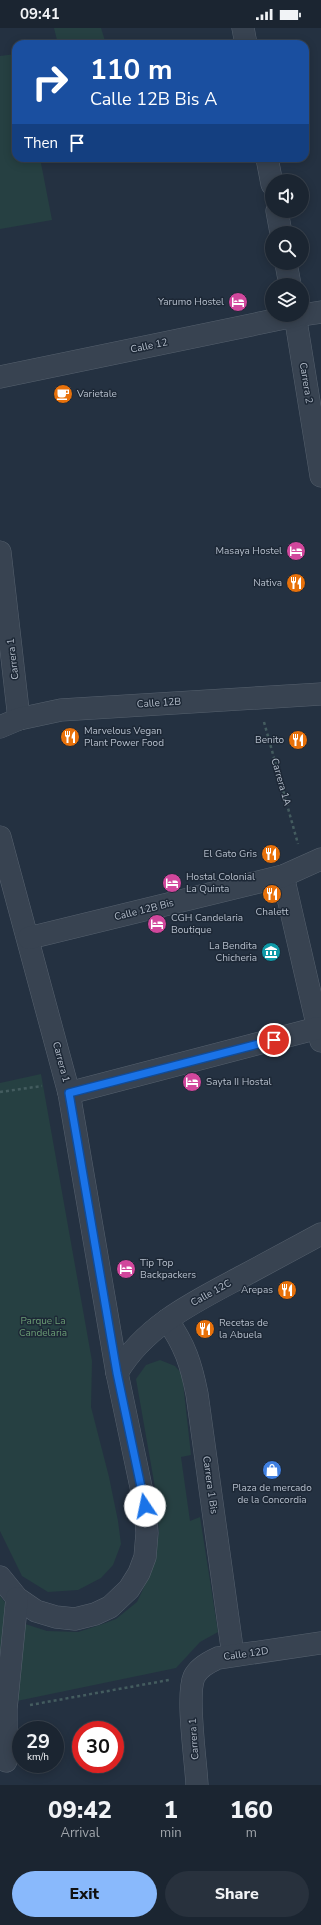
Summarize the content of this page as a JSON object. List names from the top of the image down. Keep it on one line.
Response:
{"streets":{"street":["Calle 12","Carrera 2","Carrera 1","Calle 12B","Calle 12B Bis","Calle 12C","Carrera 1 Bis","Calle 12D"],"path":["Carrera 1A"]},"crossings":[["Carrera 1","Calle 12B"],["Carrera 1","Calle 12B Bis"],["Carrera 1","Calle 12C"],["Carrera 1","Calle 12D"],["Calle 12B","Carrera 1A"],["Carrera 1A","Calle 12B Bis"],["Calle 12C","Carrera 1 Bis"],["Carrera 1 Bis","Calle 12D"]],"parks":["Parque La Candelaria"],"places":{"hotel":["Yarumo Hostel","Masaya Hostel","Hostal Colonial La Quinta","CGH Candelaria Boutique","Sayta II Hostal","Tip Top Backpackers"],"cafe":["Varietale"],"restaurant":["Nativa","Marvelous Vegan Plant Power Food","Benito","El Gato Gris","Chalett","Arepas","Recetas de la Abuela"],"museum":["La Bendita Chicheria"],"shop":["Plaza de mercado de la Concordia"]},"page":{"status":"09:41","turn":["110 m","Calle 12B Bis A"],"then":"Then","speed":"29 km/h","limit":"30","eta":["09:42","Arrival","1","min","160","m"],"buttons":["Exit","Share"]}}
